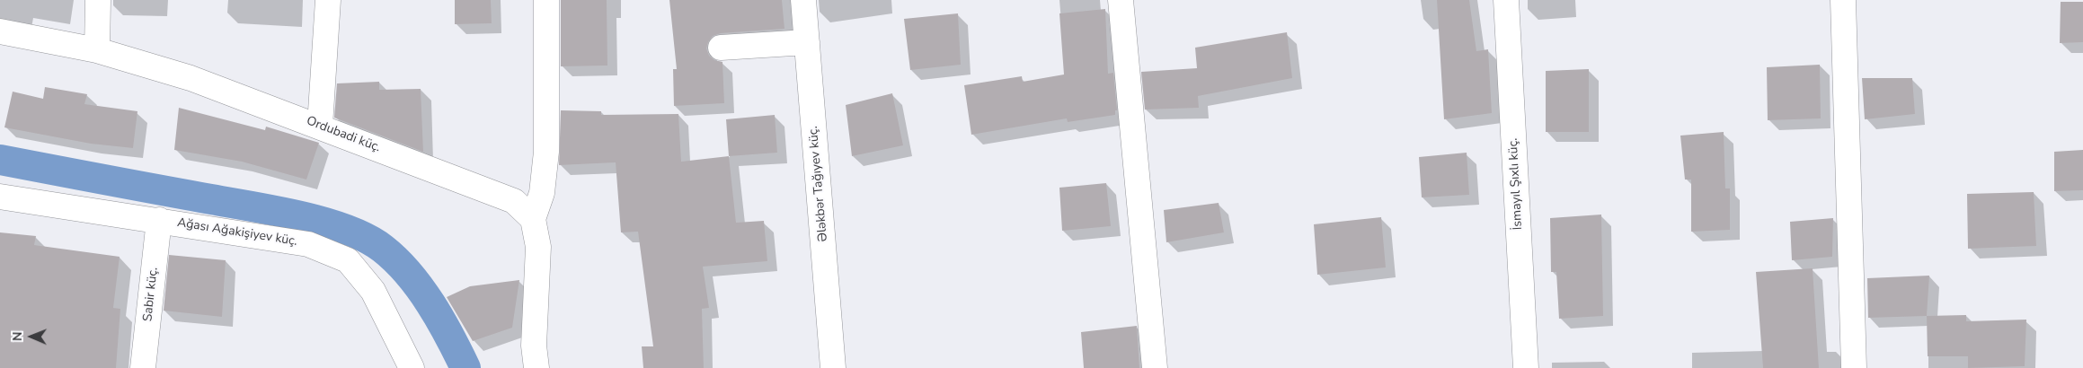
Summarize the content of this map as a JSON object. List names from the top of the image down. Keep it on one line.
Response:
{"streets":{"street":["Ordubadi küç.","Ələkbər Tağıyev küç.","İsmayıl Şıxlı küç.","Ağası Ağakişiyev küç.","Sabir küç."]},"crossings":[["Ağası Ağakişiyev küç.","Sabir küç."]],"north":"left"}
